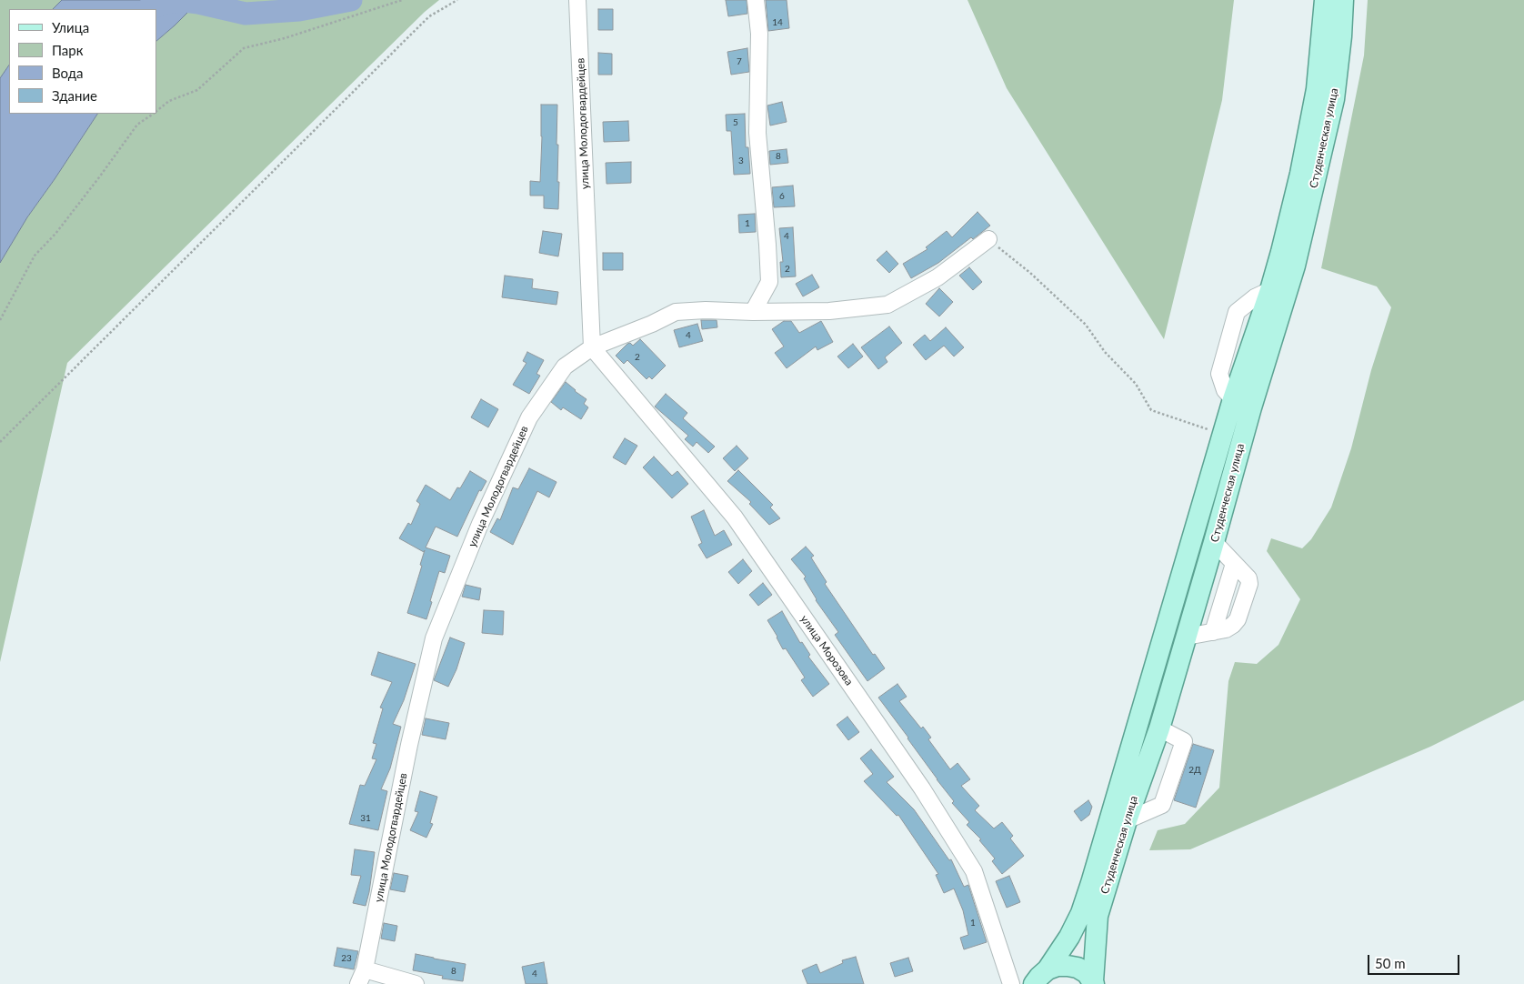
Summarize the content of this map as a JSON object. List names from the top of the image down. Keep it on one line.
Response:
{"streets":{"main road":["Студенческая улица"],"street":["улица Молодогвардейцев","улица Морозова"]},"crossings":[["улица Молодогвардейцев","улица Морозова"]],"house_numbers":["14","7","5","8","3","6","1","4","2","4","2","2Д","31","1","23","8","4"],"legend":["Улица","Парк","Вода","Здание"],"scale_bar":"50 m"}
